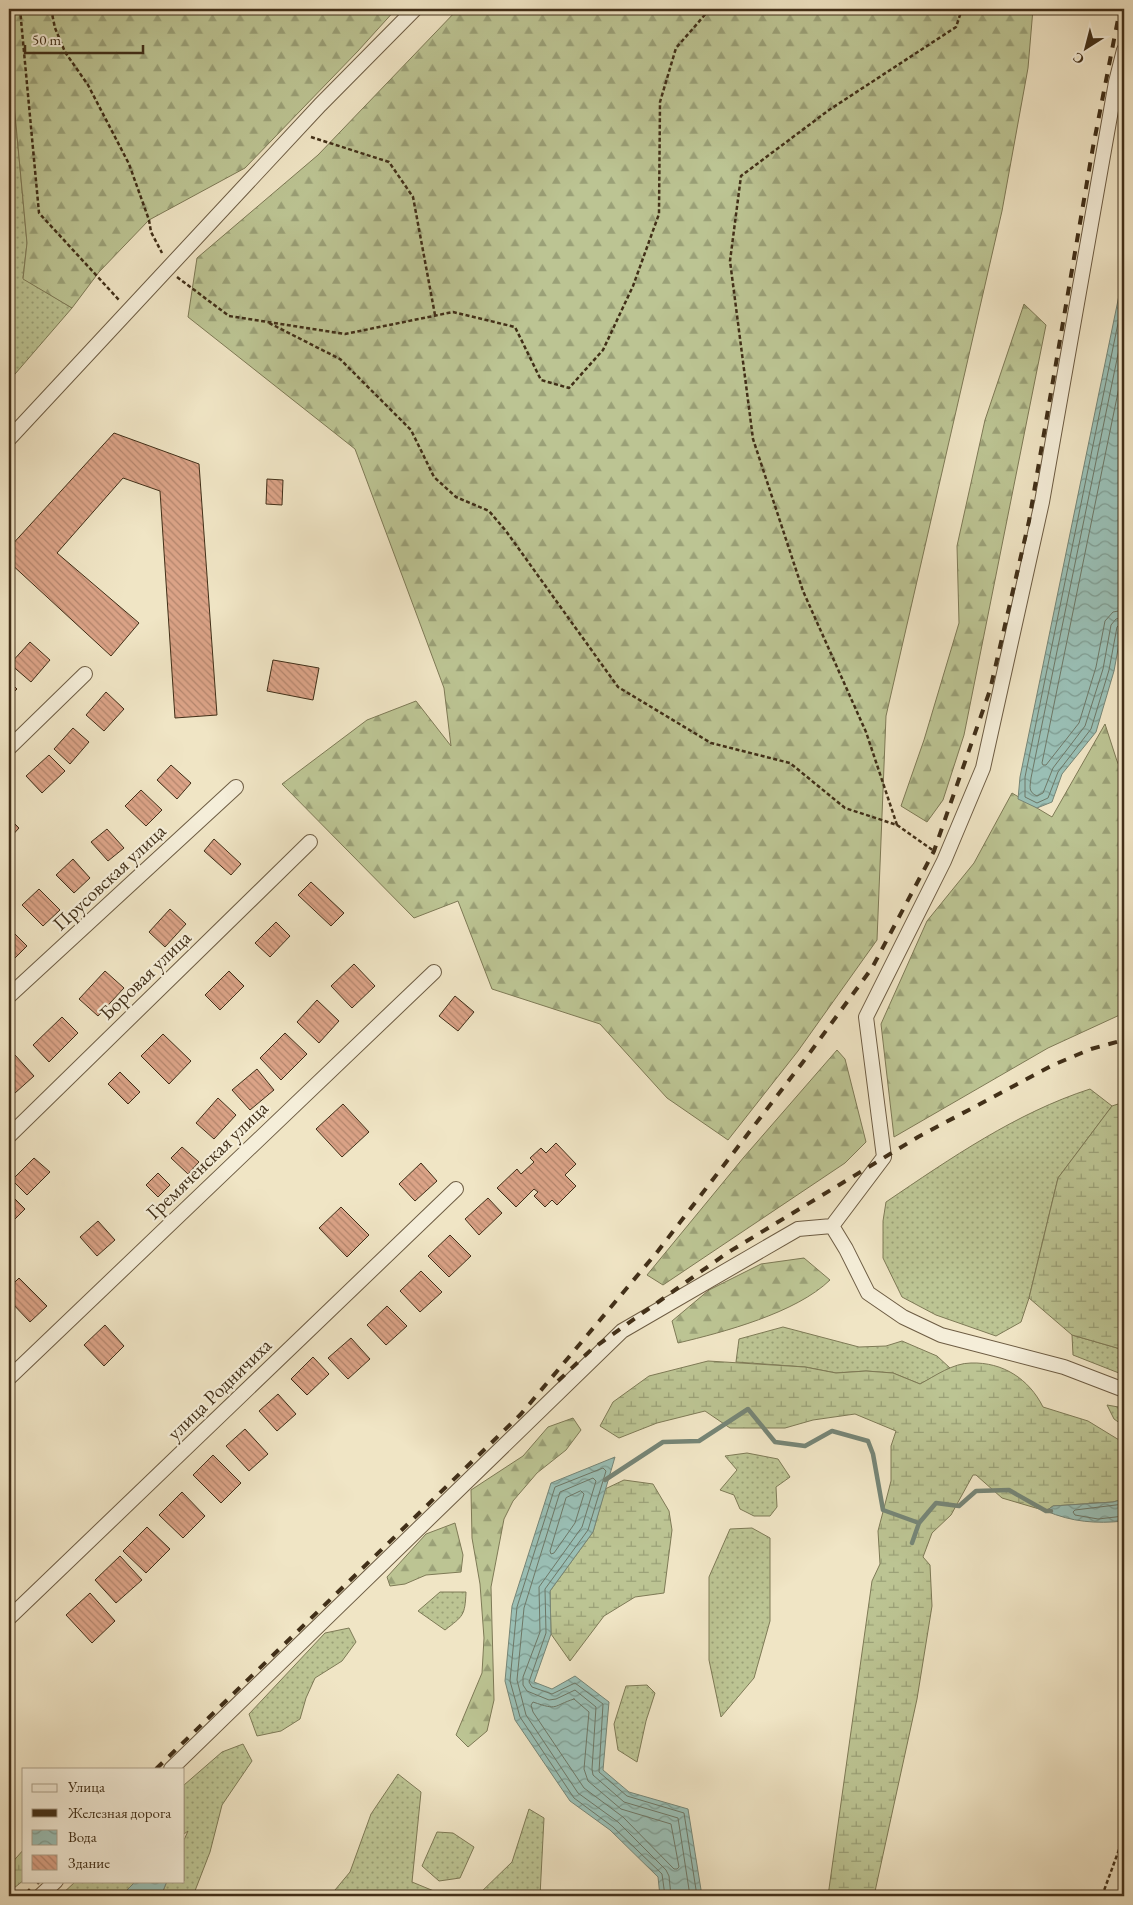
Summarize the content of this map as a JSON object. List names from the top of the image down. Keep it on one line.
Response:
{"streets":{"street":["Прусовская улица","Боровая улица","Гремяченская улица","улица Родничиха"]},"legend":["Улица","Железная дорога","Вода","Здание"],"scale_bar":"50 m","north":"bottom left"}
